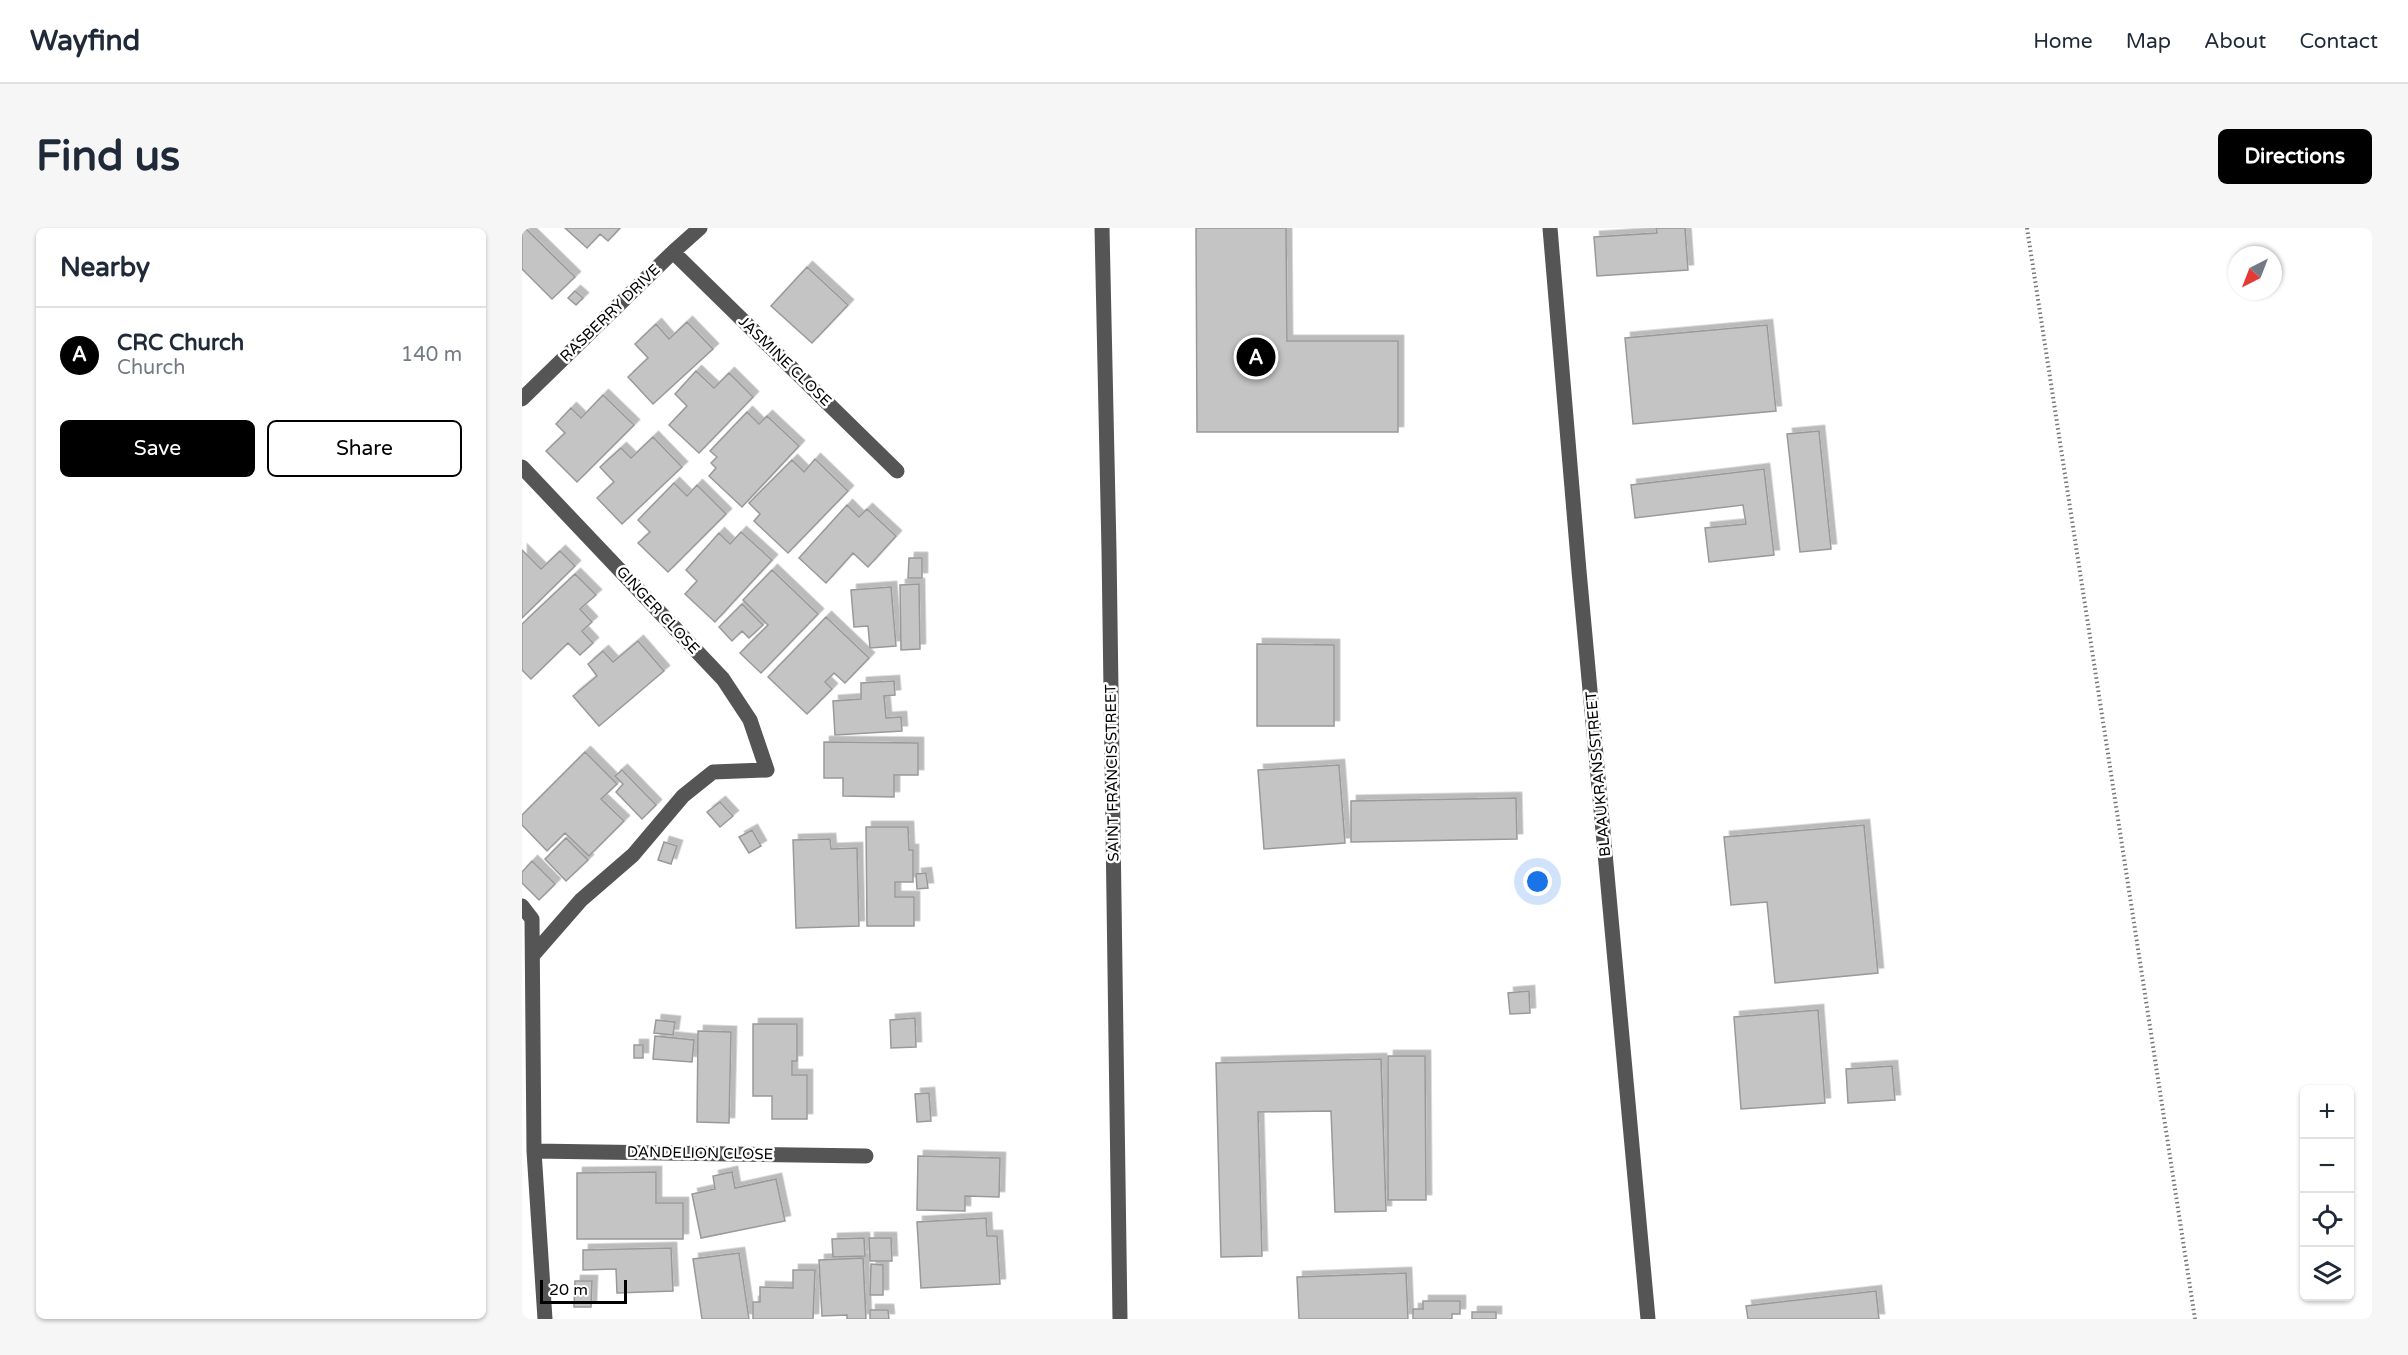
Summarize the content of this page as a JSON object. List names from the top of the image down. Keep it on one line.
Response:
{"streets":{"street":["RASBERRY DRIVE","JASMINE CLOSE","GINGER CLOSE","SAINT FRANCIS STREET","BLAAUKRANS STREET","DANDELION CLOSE"]},"crossings":[["RASBERRY DRIVE","JASMINE CLOSE"]],"scale_bar":"20 m","north":"bottom left","page":{"header":"Wayfind","nav":["Home","Map","About","Contact"],"buttons":["Directions",["Save","Share"]],"title":"Find us","heading":"Nearby","list":[{"mark":"A","name":"CRC Church","note":"Church","value":"140 m"}],"pins":"A","map_buttons":["+","−"],"scale":"20 m"}}
